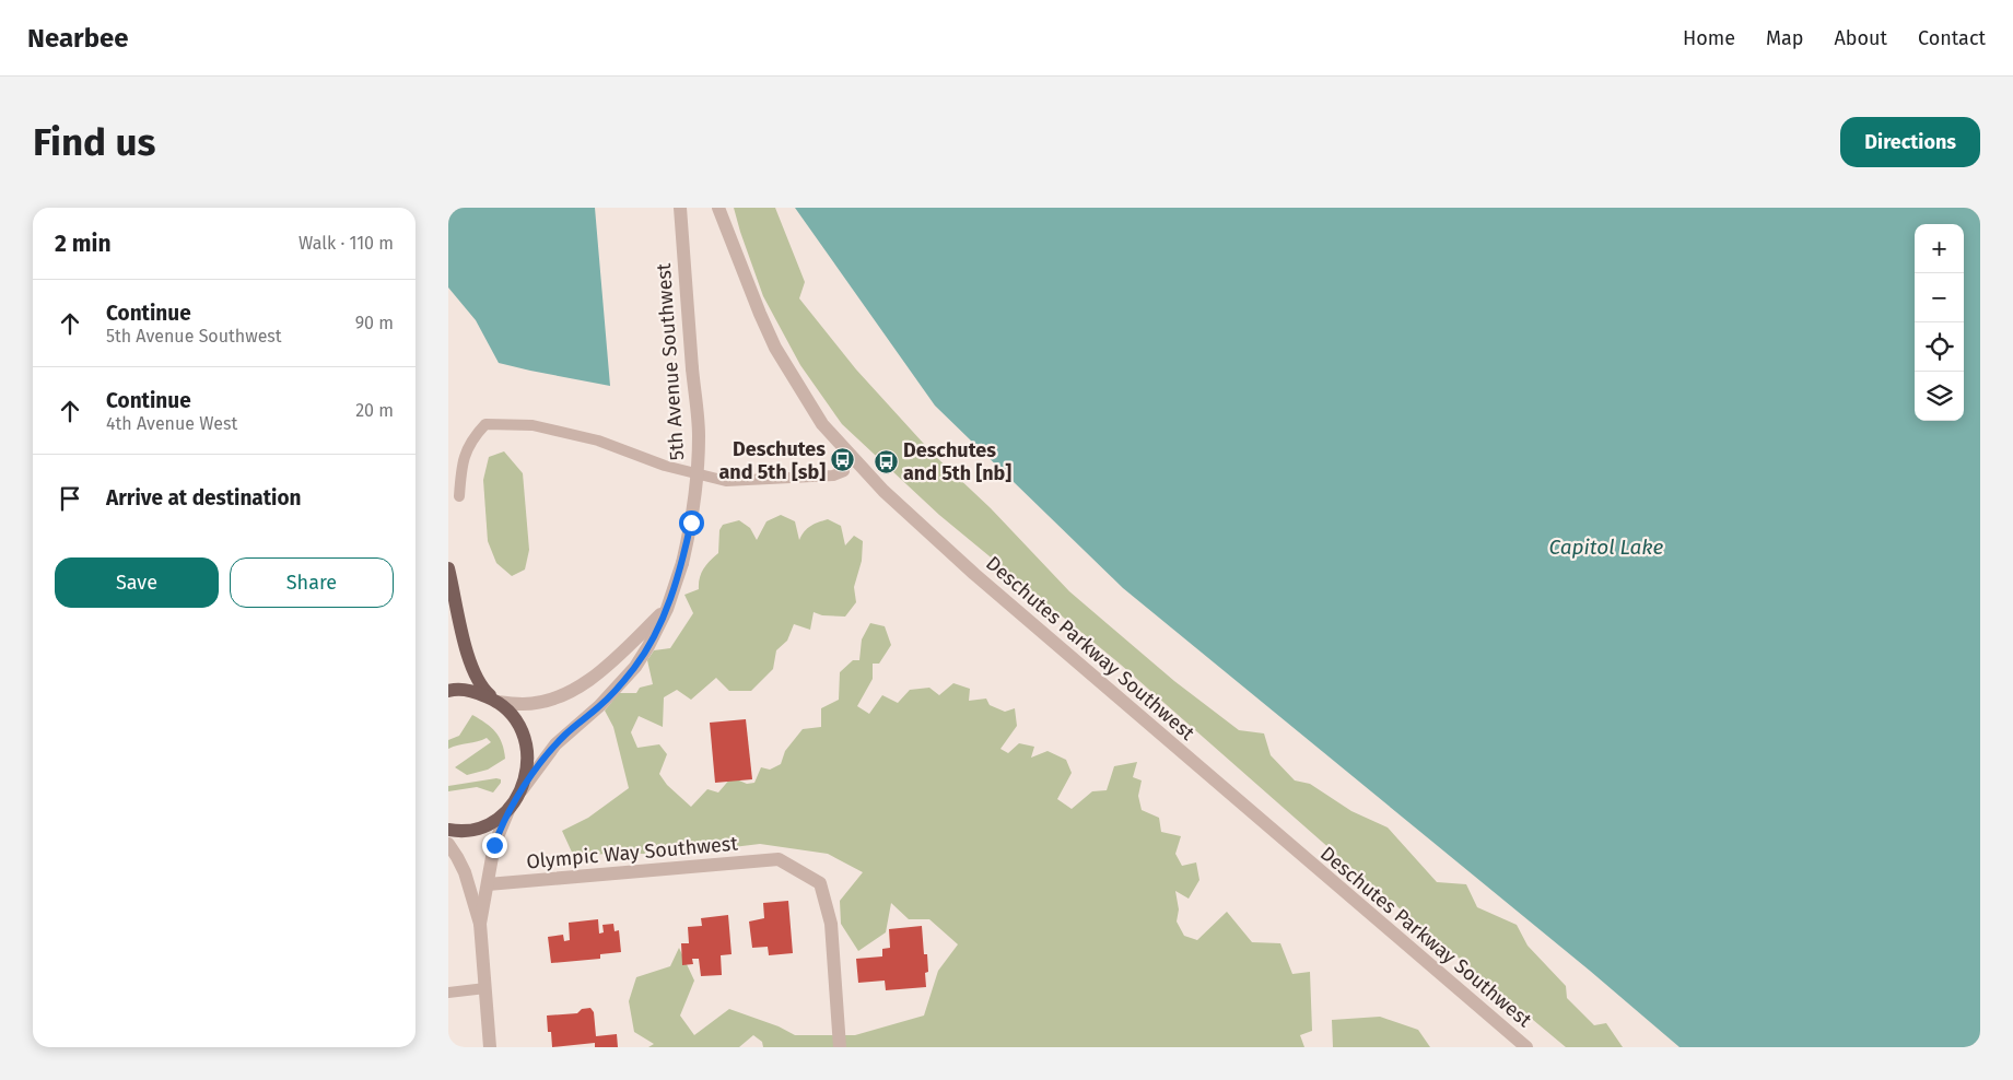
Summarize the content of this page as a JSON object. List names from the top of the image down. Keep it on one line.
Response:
{"streets":{"street":["5th Avenue Southwest","Deschutes Parkway Southwest","Olympic Way Southwest"]},"water":["Capitol Lake"],"places":{"bus stop":["Deschutes and 5th [sb]","Deschutes and 5th [nb]"]},"page":{"header":"Nearbee","nav":["Home","Map","About","Contact"],"buttons":["Directions",["Save","Share"]],"title":"Find us","heading":["2 min","Walk · 110 m"],"map_buttons":["+","−"],"list":[["Continue","5th Avenue Southwest","90 m"],["Continue","4th Avenue West","20 m"],"Arrive at destination"]}}
